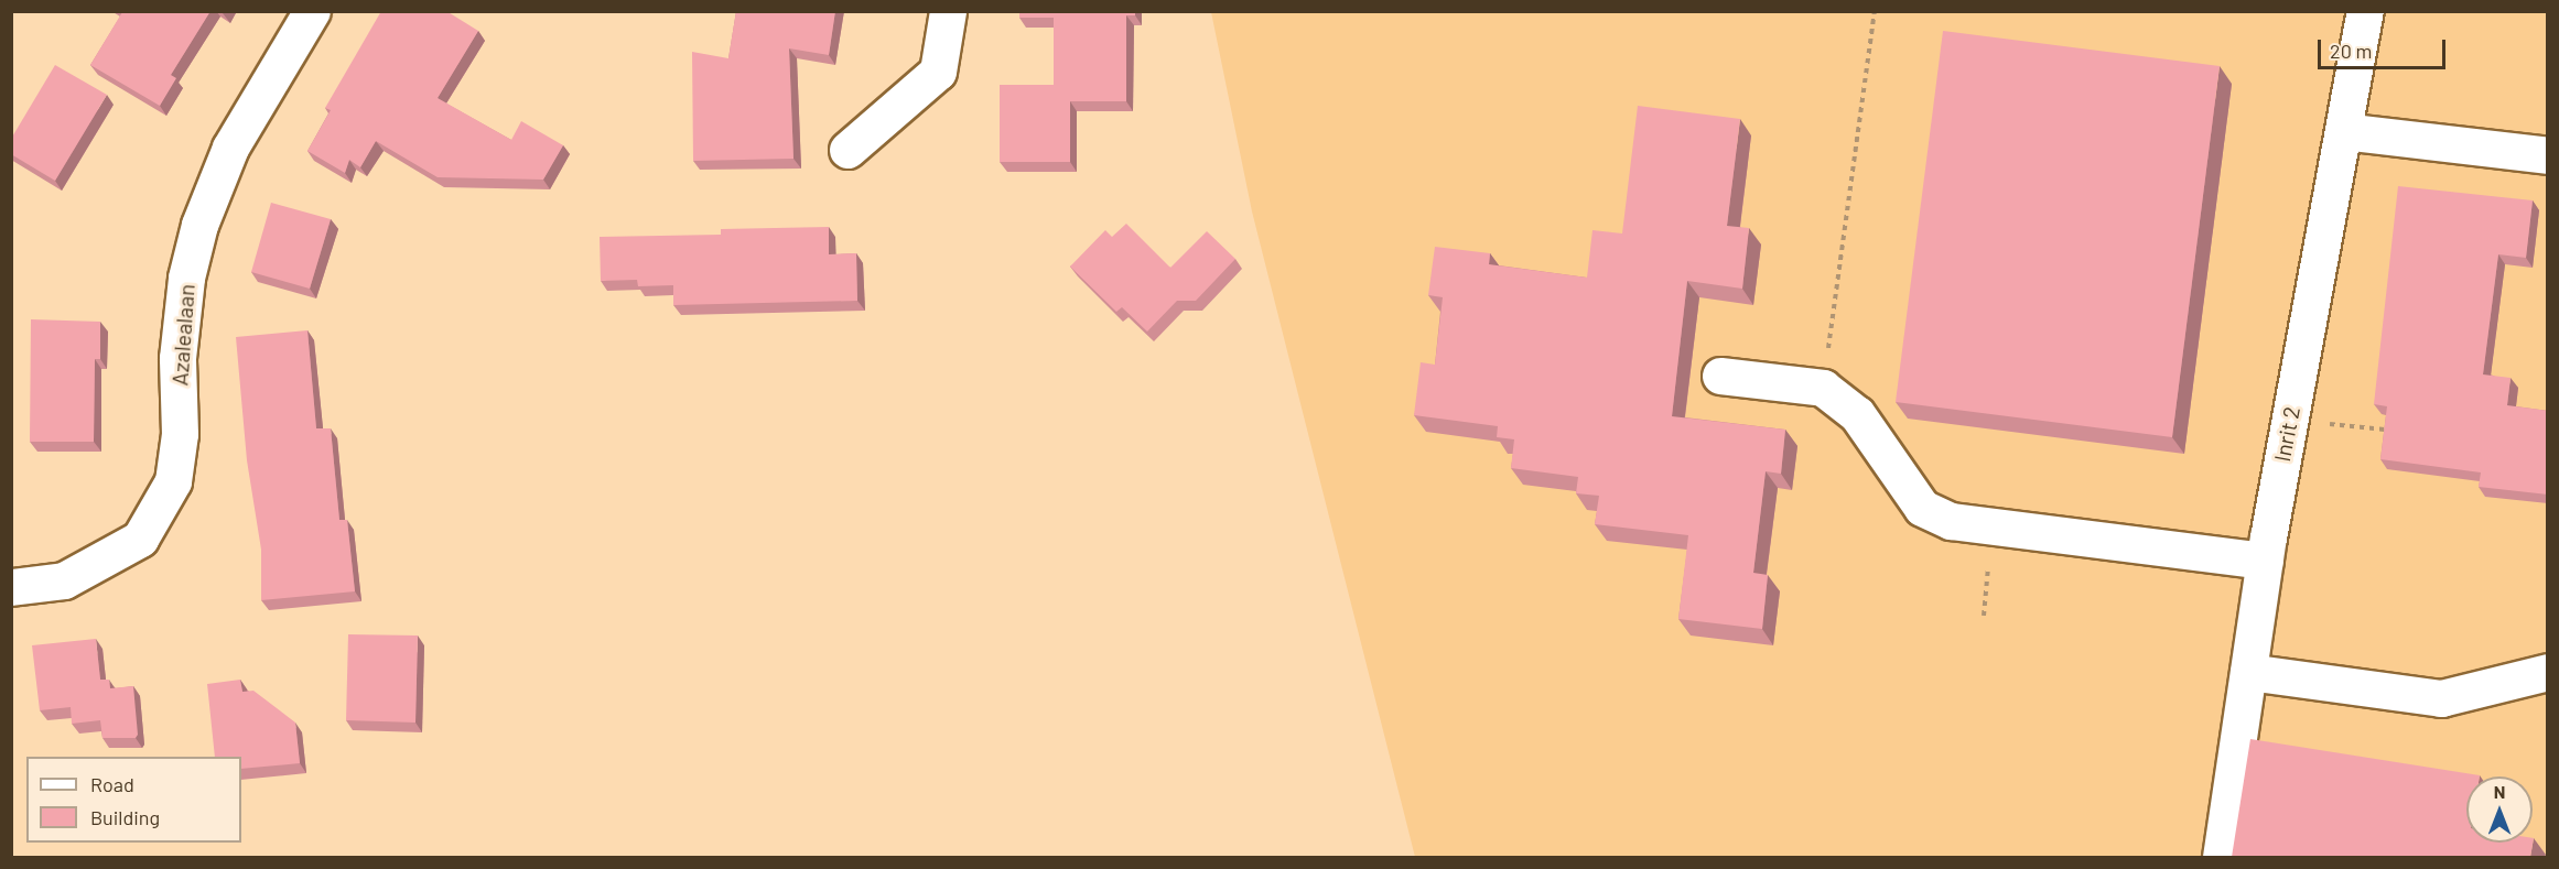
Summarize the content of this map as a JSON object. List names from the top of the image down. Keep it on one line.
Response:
{"streets":{"street":["Azalealaan","Inrit 2"]},"legend":["Road","Building"],"scale_bar":"20 m","north":"top"}
